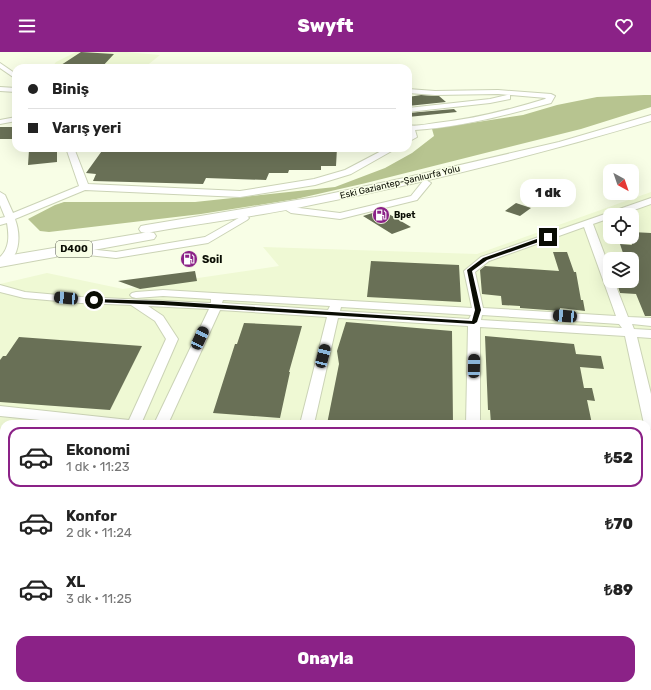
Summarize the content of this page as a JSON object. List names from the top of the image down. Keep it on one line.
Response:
{"streets":{"highway":["D400"],"main road":["Eski Gaziantep-Şanlıurfa Yolu"]},"crossings":[["Eski Gaziantep-Şanlıurfa Yolu","D400"]],"places":{"fuel station":["Bpet","Soil"]},"north":"bottom right","page":{"header":"Swyft","banner":["Biniş","Varış yeri"],"bubble":"1 dk","list":[{"name":"Ekonomi","note":"1 dk · 11:23","value":"₺52"},{"name":"Konfor","note":"2 dk · 11:24","value":"₺70"},{"name":"XL","note":"3 dk · 11:25","value":"₺89"}],"buttons":"Onayla"}}
